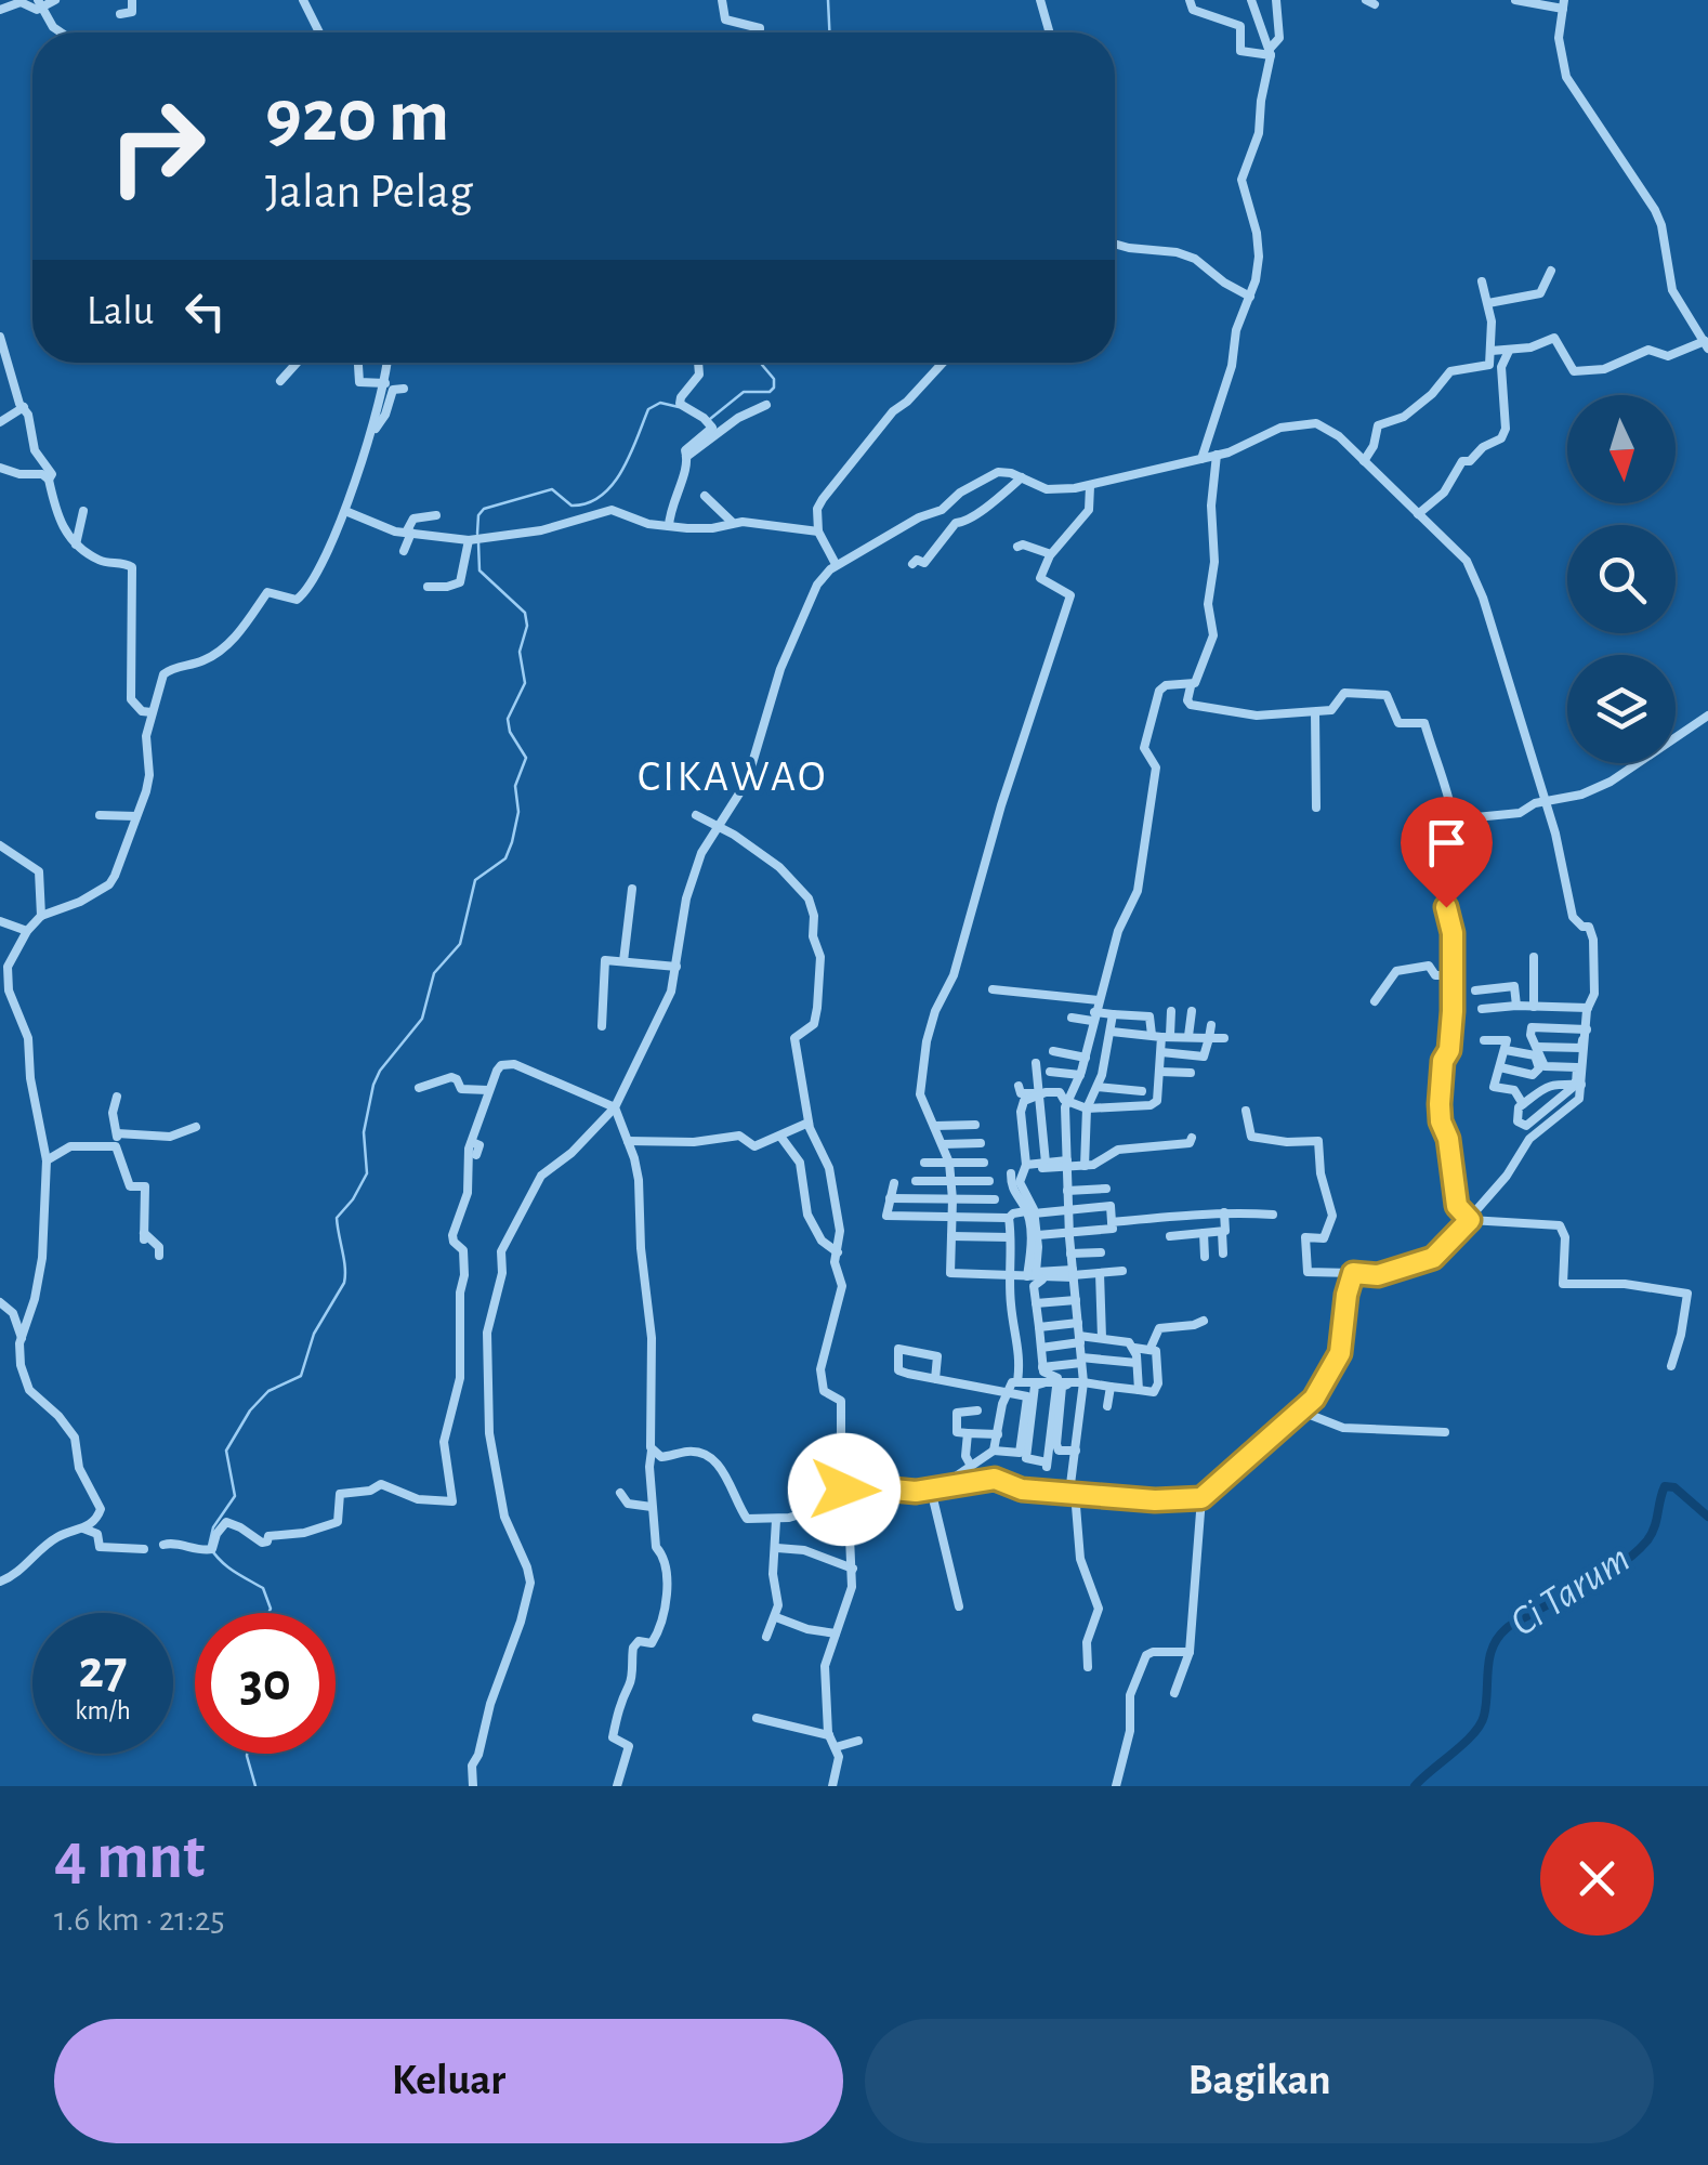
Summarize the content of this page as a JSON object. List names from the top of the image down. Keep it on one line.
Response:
{"districts":["CIKAWAO"],"water":["Ci Tarum"],"north":"bottom","page":{"turn":["920 m","Jalan Pelag"],"then":"Lalu","speed":"27 km/h","limit":"30","heading":["4 mnt","1.6 km · 21:25"],"buttons":["Keluar","Bagikan"]}}
